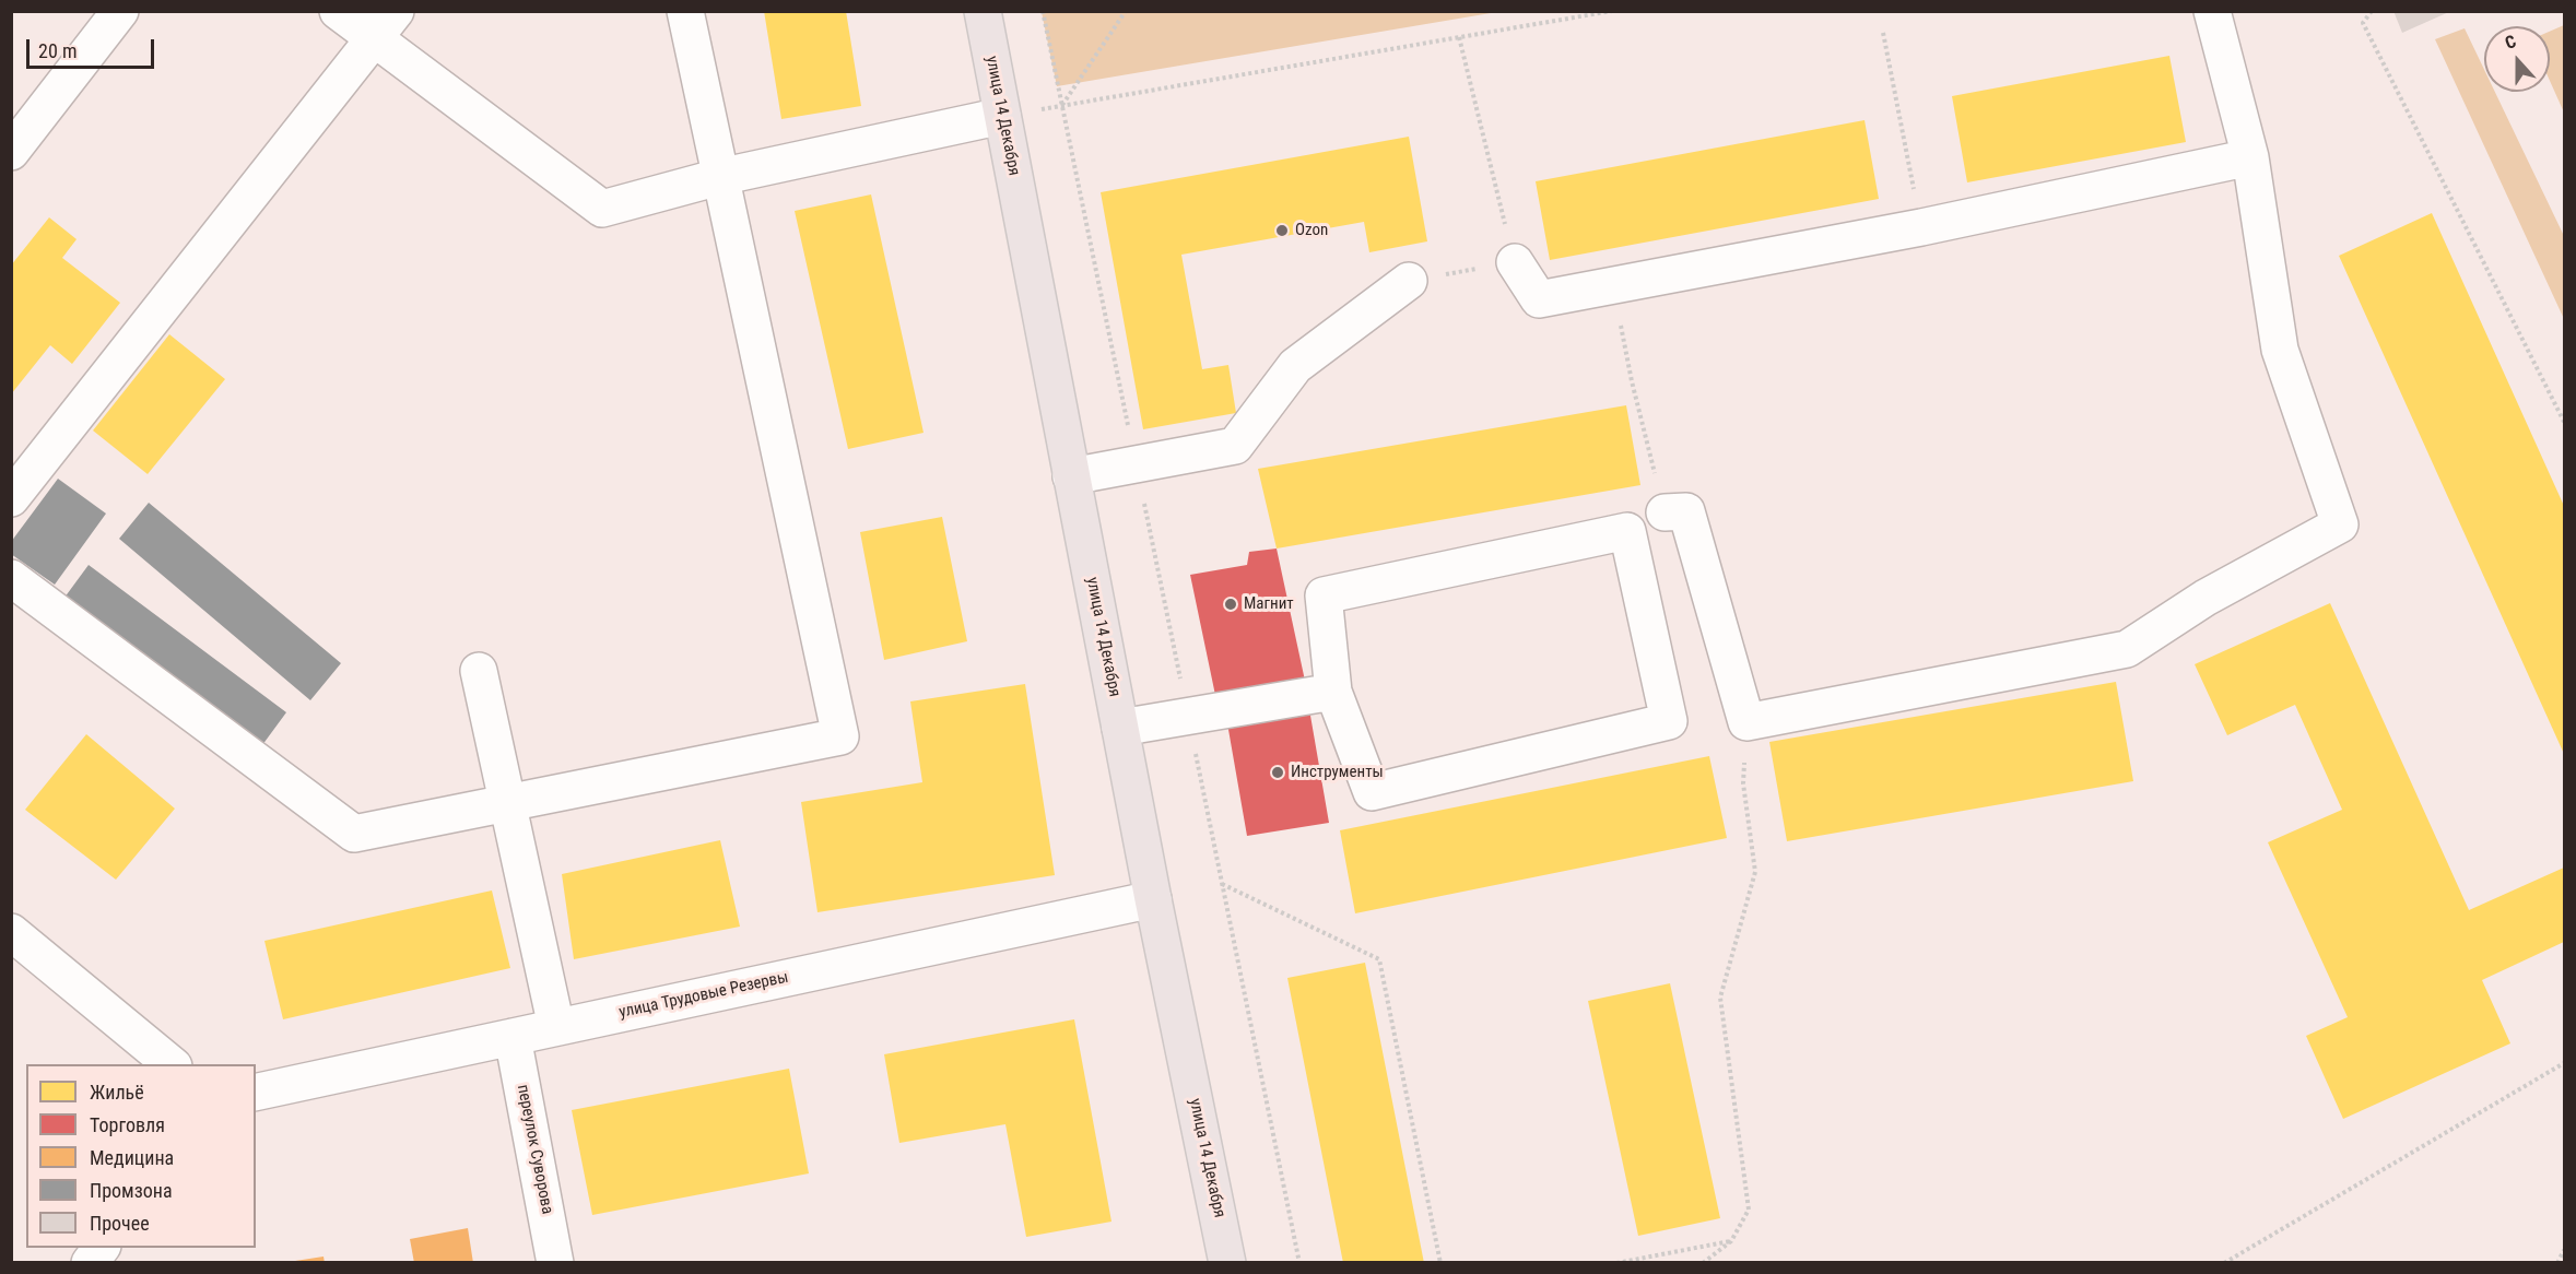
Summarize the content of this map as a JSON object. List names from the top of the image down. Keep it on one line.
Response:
{"streets":{"main road":["улица 14 Декабря"],"street":["улица Трудовые Резервы","переулок Суворова"]},"crossings":[["улица 14 Декабря","улица Трудовые Резервы"],["улица Трудовые Резервы","переулок Суворова"]],"places":["Ozon","Магнит","Инструменты"],"legend":["Жильё","Торговля","Медицина","Промзона","Прочее"],"scale_bar":"20 m","north":"top"}
